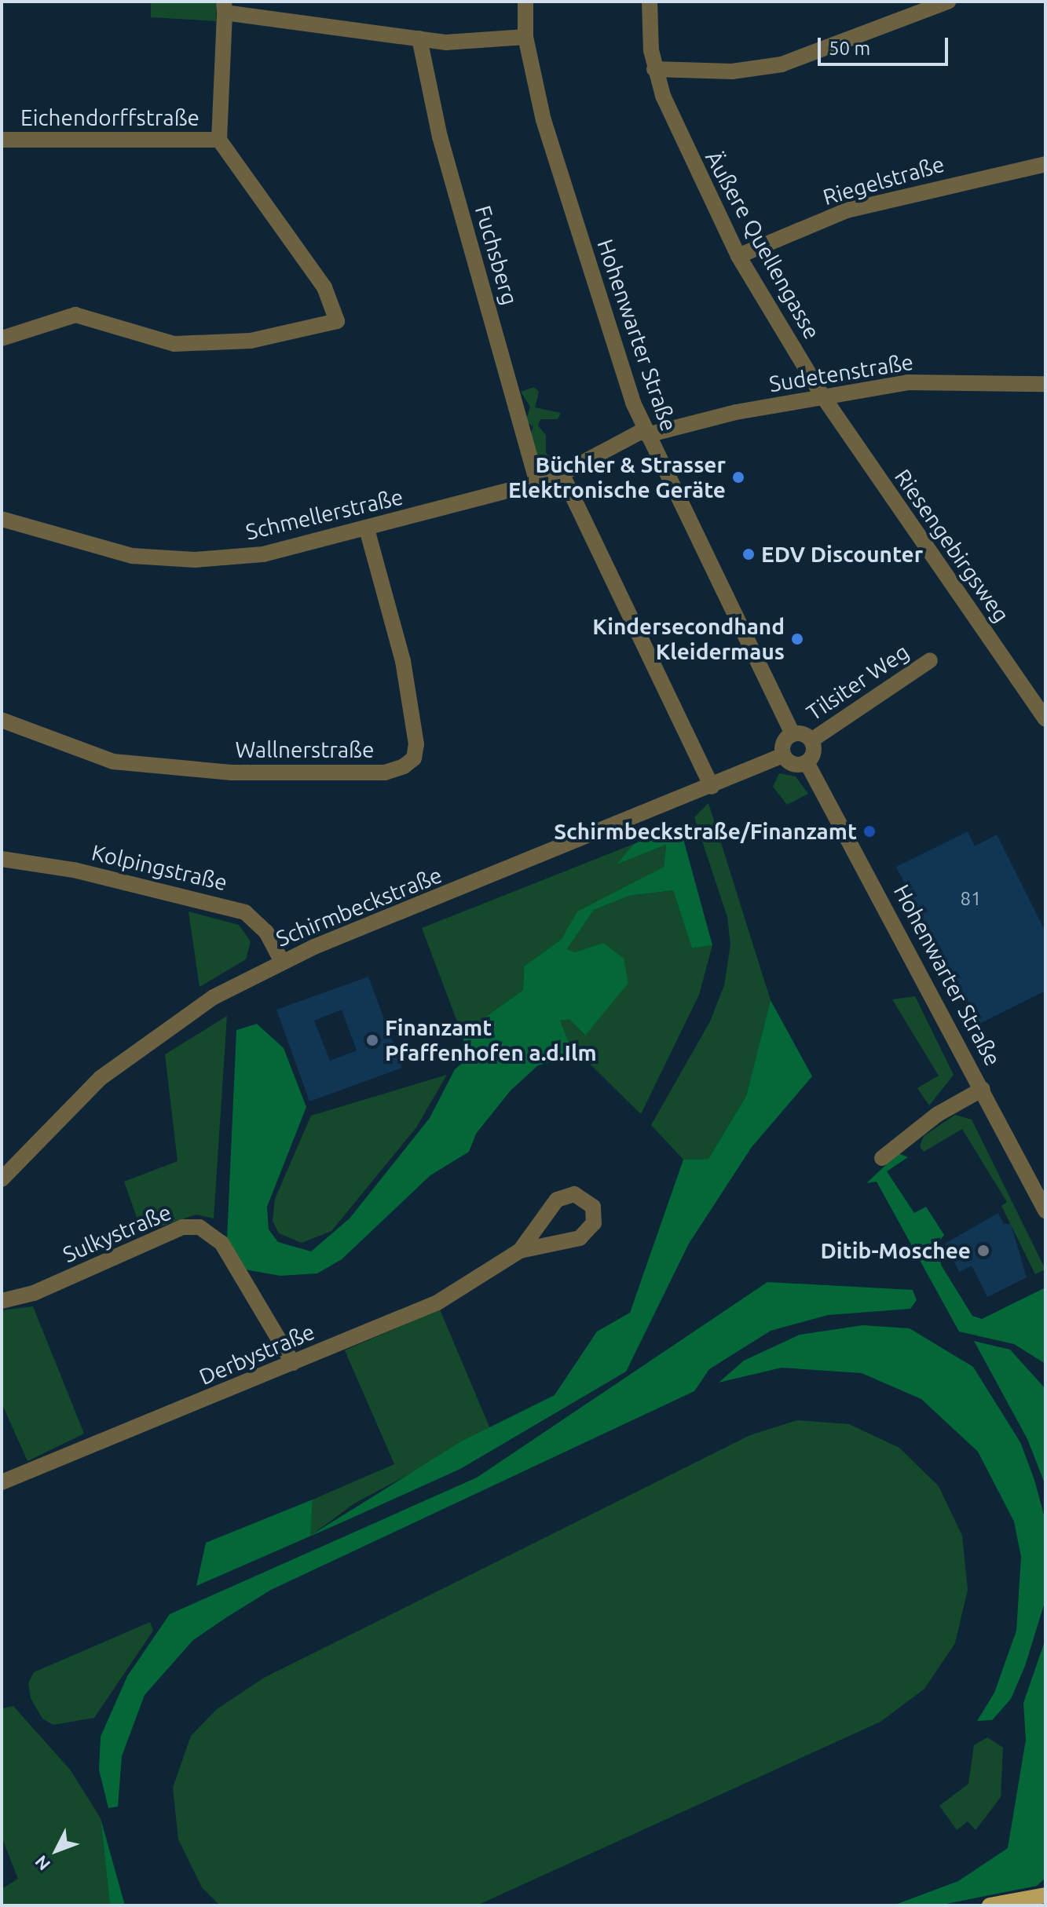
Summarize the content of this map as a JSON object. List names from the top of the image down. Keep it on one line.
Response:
{"streets":{"street":["Eichendorffstraße","Riegelstraße","Äußere Quellengasse","Fuchsberg","Hohenwarter Straße","Sudetenstraße","Schmellerstraße","Riesengebirgsweg","Tilsiter Weg","Wallnerstraße","Kolpingstraße","Schirmbeckstraße","Sulkystraße","Derbystraße"]},"crossings":[["Riegelstraße","Äußere Quellengasse"],["Äußere Quellengasse","Sudetenstraße"],["Äußere Quellengasse","Riesengebirgsweg"],["Fuchsberg","Schmellerstraße"],["Hohenwarter Straße","Sudetenstraße"],["Hohenwarter Straße","Schmellerstraße"],["Hohenwarter Straße","Tilsiter Weg"],["Hohenwarter Straße","Schirmbeckstraße"],["Sudetenstraße","Schmellerstraße"],["Sudetenstraße","Riesengebirgsweg"],["Schmellerstraße","Wallnerstraße"],["Tilsiter Weg","Schirmbeckstraße"],["Kolpingstraße","Schirmbeckstraße"],["Sulkystraße","Derbystraße"]],"places":["Büchler & Strasser Elektronische Geräte","EDV Discounter","Kindersecondhand Kleidermaus","Schirmbeckstraße/Finanzamt","Finanzamt Pfaffenhofen a.d.Ilm","Ditib-Moschee"],"house_numbers":["81"],"scale_bar":"50 m","north":"bottom left"}
